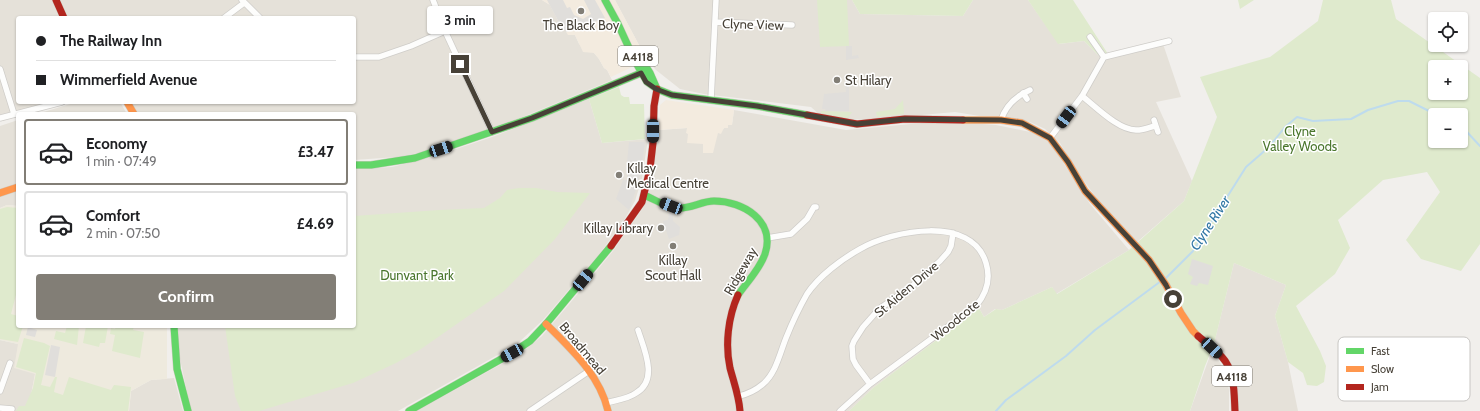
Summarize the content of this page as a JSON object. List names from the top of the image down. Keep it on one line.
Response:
{"streets":{"main road":["A4118","Ridgeway","Broadmead"],"street":["Clyne View","St Aiden Drive","Woodcote"]},"crossings":[["Ridgeway","Woodcote"],["St Aiden Drive","Woodcote"]],"water":["Clyne River"],"parks":["Clyne Valley Woods","Dunvant Park"],"places":["The Black Boy","St Hilary","Killay Medical Centre","Killay Library","Killay Scout Hall"],"legend":["Fast","Slow","Jam"],"page":{"bubble":"3 min","map_buttons":["+","−"],"banner":["The Railway Inn","Wimmerfield Avenue"],"list":[{"name":"Economy","note":"1 min · 07:49","value":"£3.47"},{"name":"Comfort","note":"2 min · 07:50","value":"£4.69"}],"buttons":"Confirm"}}
